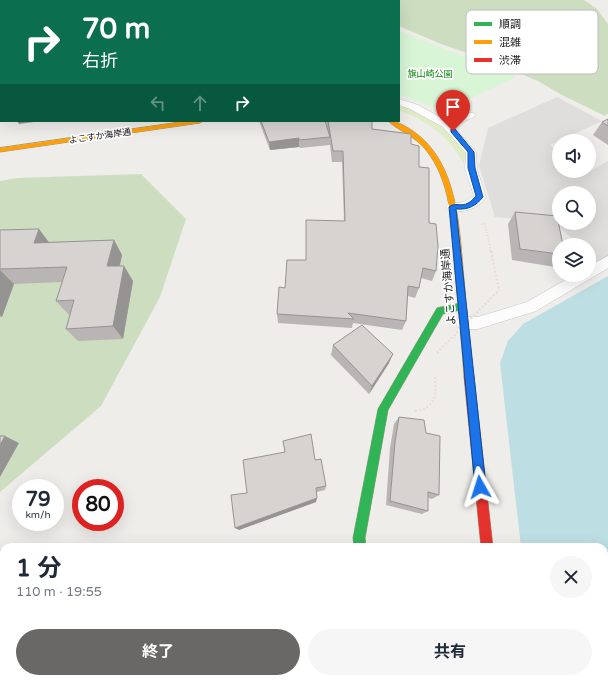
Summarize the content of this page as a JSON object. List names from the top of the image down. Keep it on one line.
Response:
{"streets":{"main road":["よこすか海岸通"]},"parks":["旗山崎公園"],"legend":["順調","混雑","渋滞"],"page":{"turn":["70 m","右折"],"speed":"79 km/h","limit":"80","heading":["1 分","110 m · 19:55"],"buttons":["終了","共有"]}}
